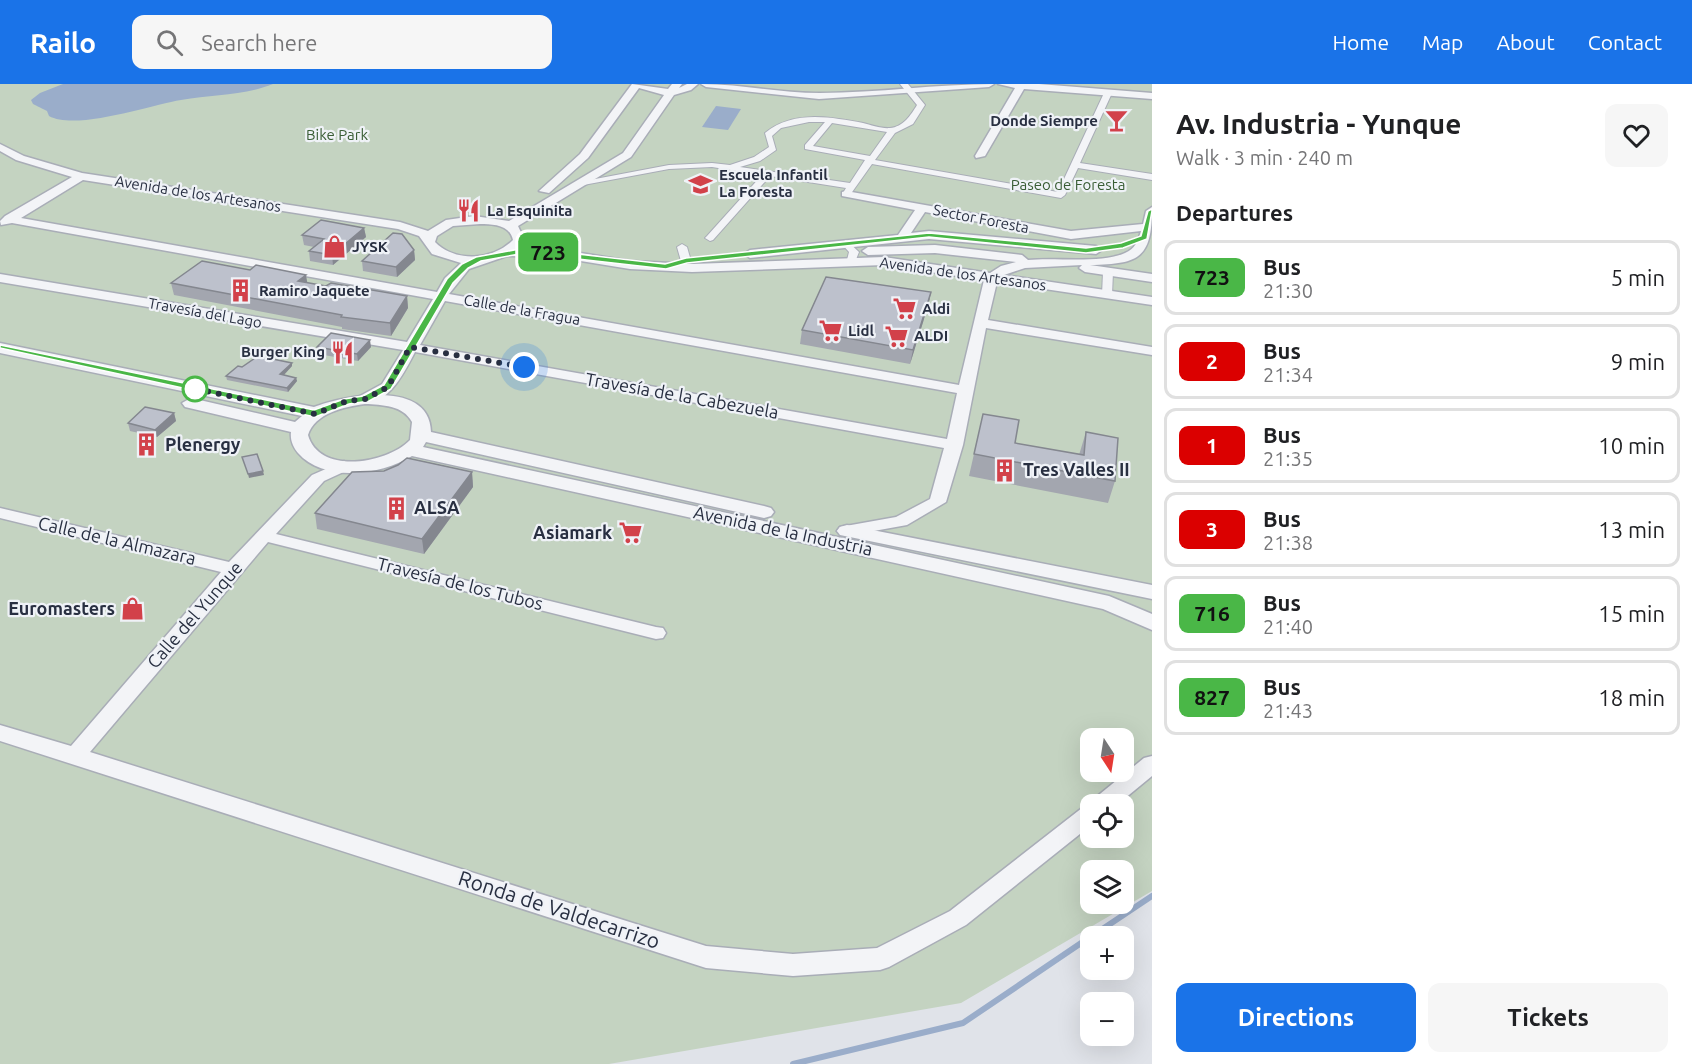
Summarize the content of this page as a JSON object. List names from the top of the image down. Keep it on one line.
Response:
{"streets":{"street":["Avenida de los Artesanos","Sector Foresta","Calle de la Fragua","Travesía del Lago","Travesía de la Cabezuela","Avenida de la Industria","Calle de la Almazara","Travesía de los Tubos","Calle del Yunque","Ronda de Valdecarrizo"]},"crossings":[["Avenida de los Artesanos","Sector Foresta"],["Travesía del Lago","Travesía de la Cabezuela"],["Calle de la Almazara","Calle del Yunque"],["Travesía de los Tubos","Calle del Yunque"],["Calle del Yunque","Ronda de Valdecarrizo"]],"parks":["Bike Park","Paseo de Foresta"],"places":{"bar":["Donde Siempre"],"school or university":["Escuela Infantil La Foresta"],"restaurant":["La Esquinita","Burger King"],"shop":["JYSK","Euromasters"],"building":["Ramiro Jaquete","Plenergy","Tres Valles II","ALSA"],"supermarket":["Aldi","Lidl","ALDI","Asiamark"]},"lines":["bus line 723"],"north":"bottom","page":{"header":"Railo","search":"Search here","nav":["Home","Map","About","Contact"],"on_map":"723","heading":[["Av. Industria - Yunque","Walk · 3 min · 240 m"],"Departures"],"list":[{"mark":"723","name":"Bus","note":"21:30","value":"5 min"},{"mark":"2","name":"Bus","note":"21:34","value":"9 min"},{"mark":"1","name":"Bus","note":"21:35","value":"10 min"},{"mark":"3","name":"Bus","note":"21:38","value":"13 min"},{"mark":"716","name":"Bus","note":"21:40","value":"15 min"},{"mark":"827","name":"Bus","note":"21:43","value":"18 min"}],"map_buttons":["+","−"],"buttons":["Directions","Tickets"]}}
